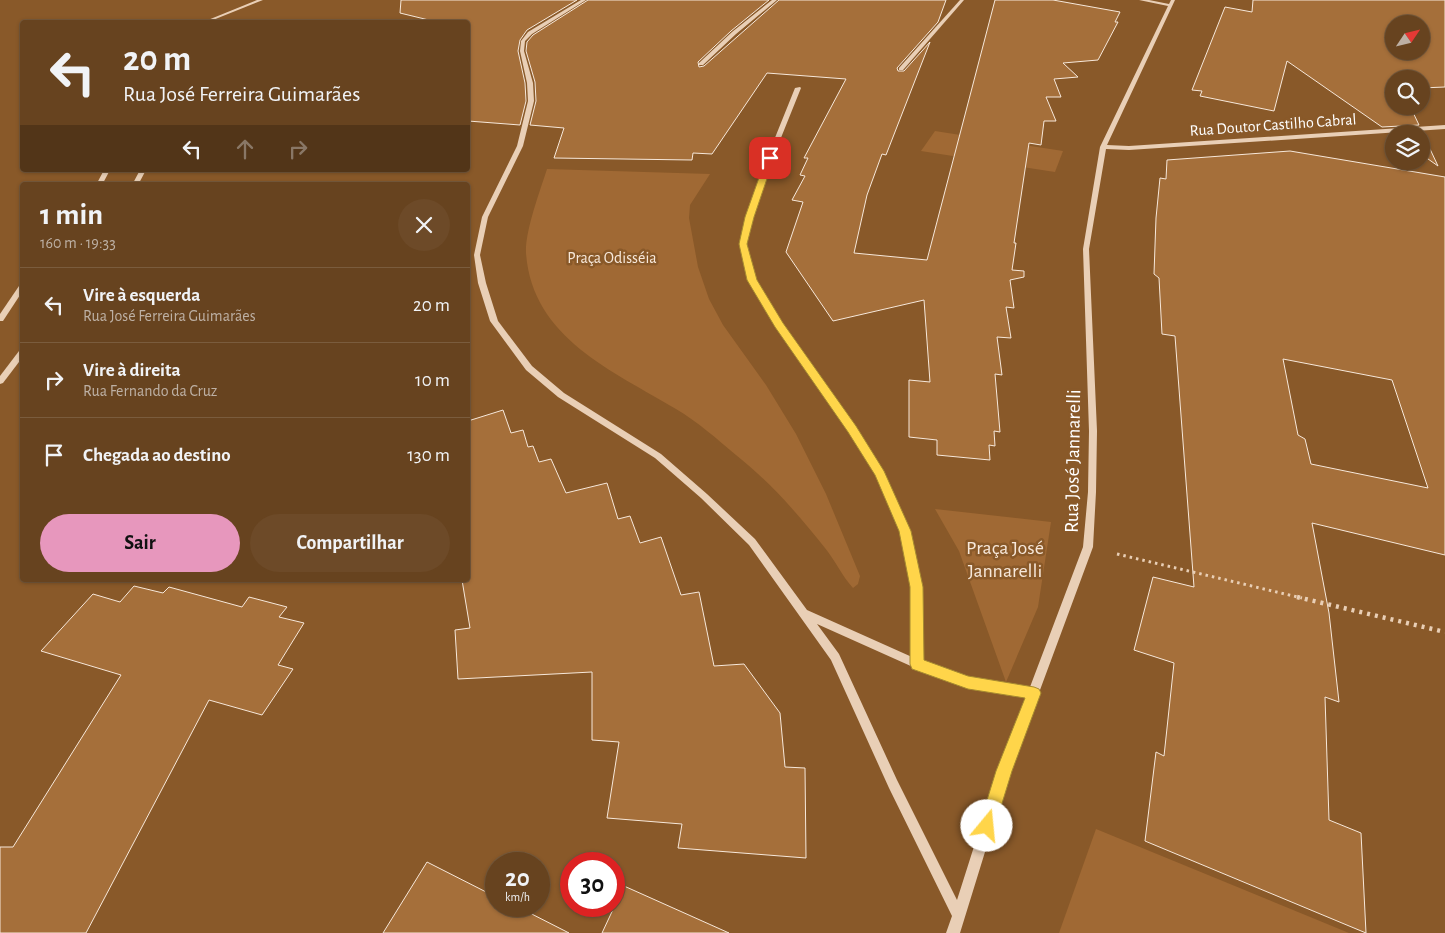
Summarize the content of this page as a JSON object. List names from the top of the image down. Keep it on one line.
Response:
{"streets":{"street":["Rua Doutor Castilho Cabral","Rua José Jannarelli"]},"crossings":[["Rua Doutor Castilho Cabral","Rua José Jannarelli"]],"parks":["Praça Odisséia","Praça José Jannarelli"],"north":"top right","page":{"turn":["20 m","Rua José Ferreira Guimarães"],"heading":["1 min","160 m · 19:33"],"list":[{"name":"Vire à esquerda","note":"Rua José Ferreira Guimarães","value":"20 m"},{"name":"Vire à direita","note":"Rua Fernando da Cruz","value":"10 m"},{"name":"Chegada ao destino","value":"130 m"}],"buttons":["Sair","Compartilhar"],"speed":"20 km/h","limit":"30"}}
